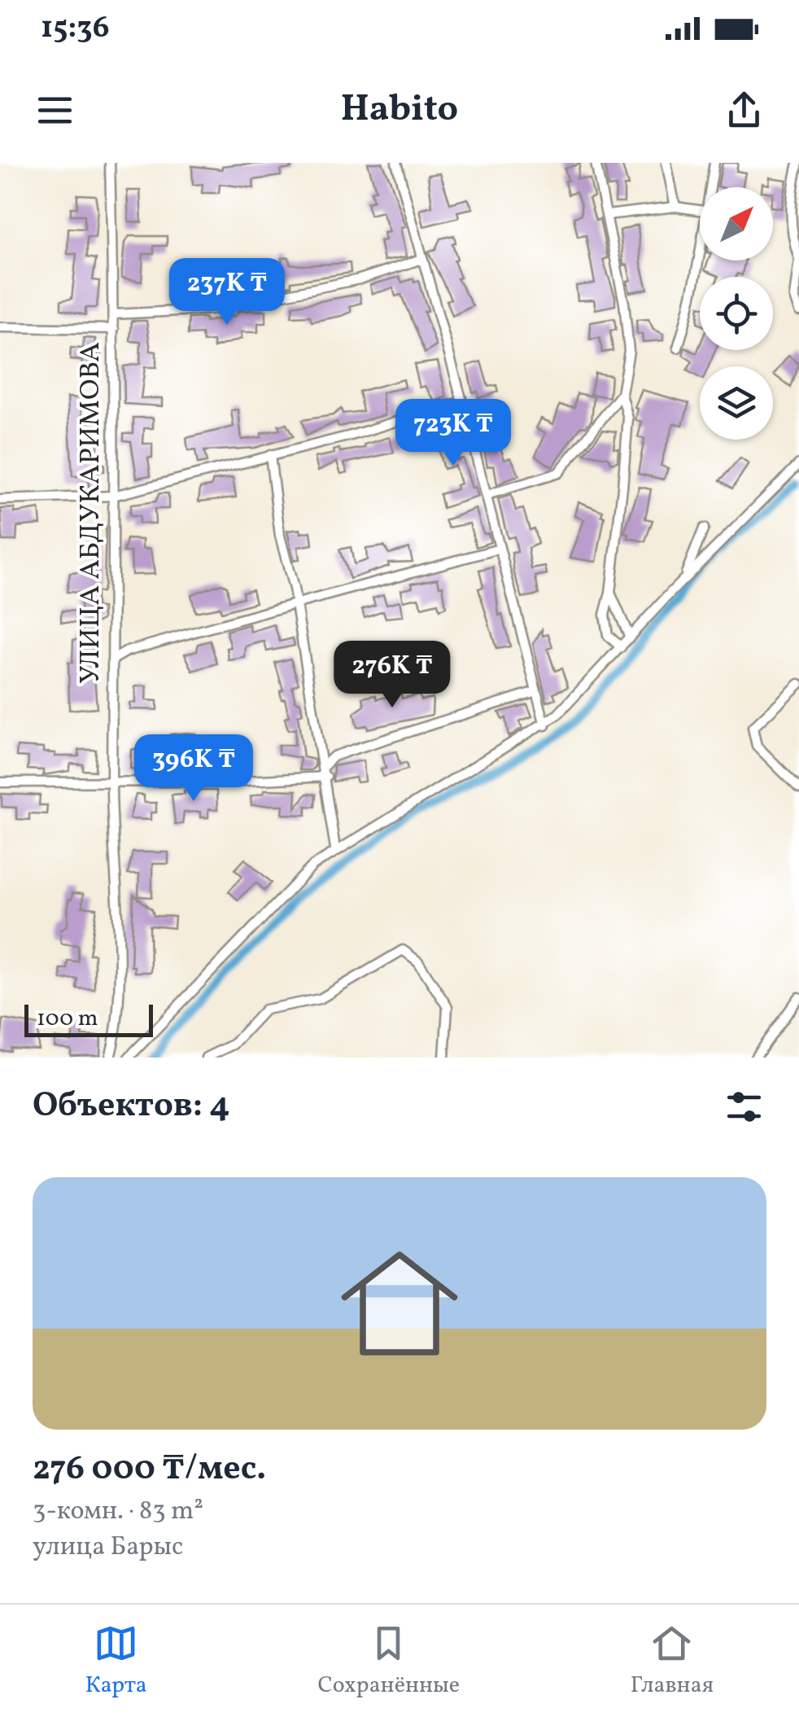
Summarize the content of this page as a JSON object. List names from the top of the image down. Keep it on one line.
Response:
{"streets":{"street":["УЛИЦА АБДУКАРИМОВА"]},"scale_bar":"100 m","north":"top right","page":{"status":"15:36","header":"Habito","price":["237K ₸","723K ₸","276K ₸","396K ₸"],"scale":"100 m","heading":"Объектов: 4","list":[{"name":"276 000 ₸/мес.","note":"3-комн. · 83 m² · улица Барыс"}],"tabs":["Карта","Сохранённые","Главная"]}}
